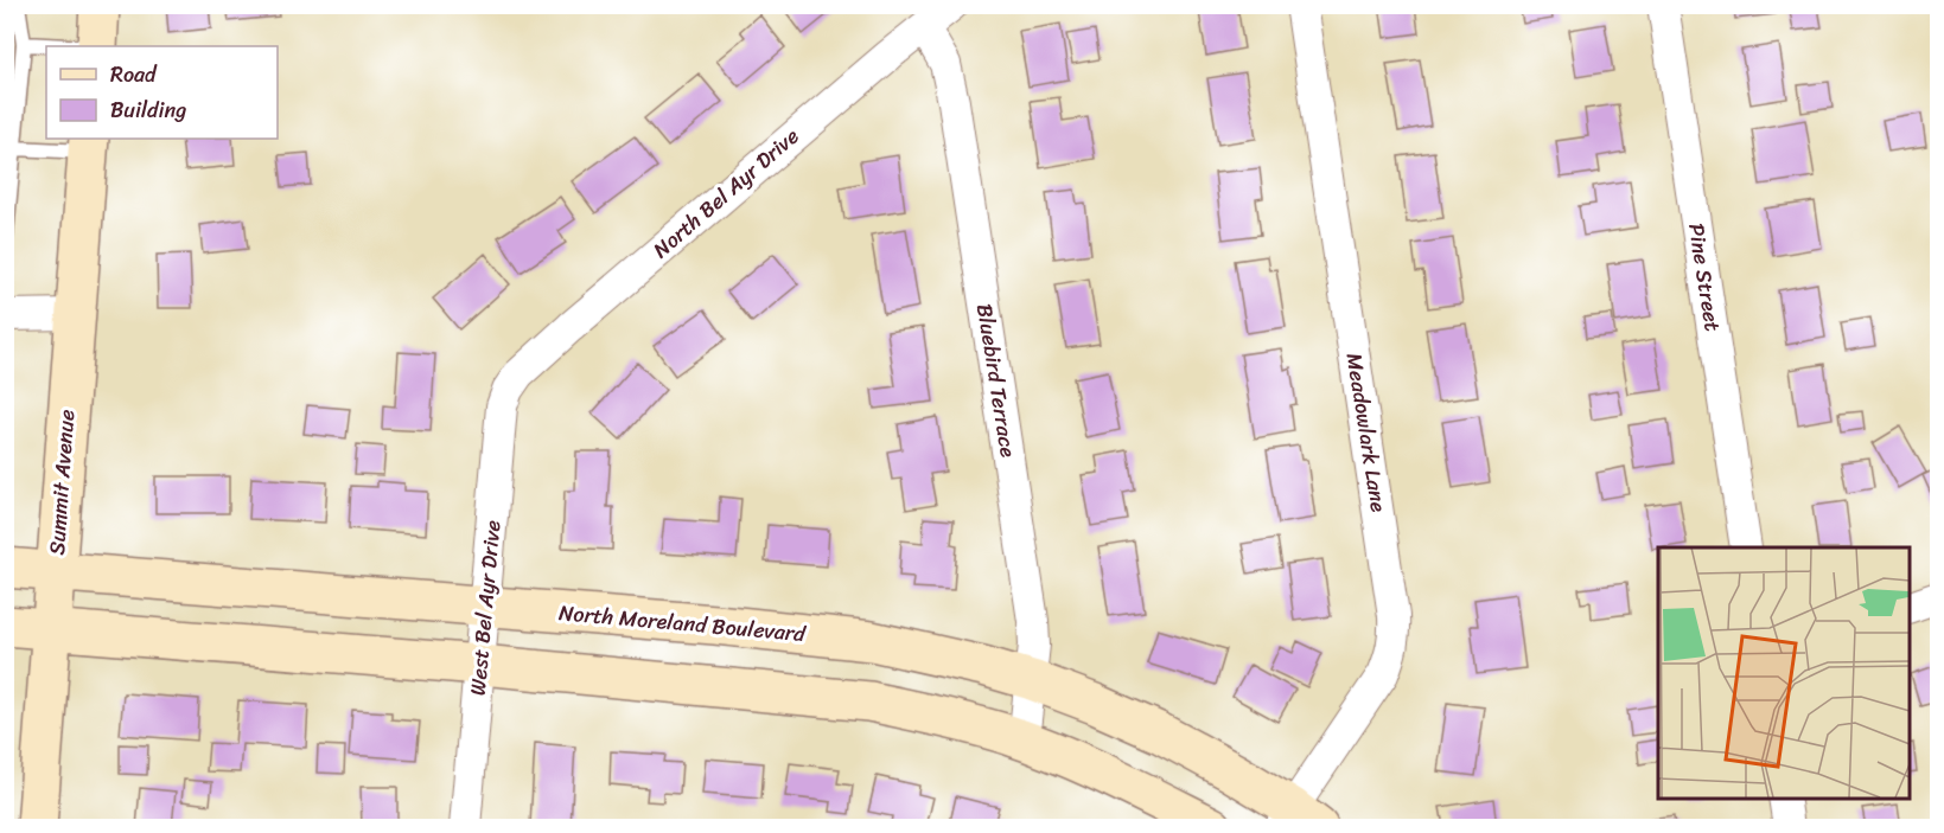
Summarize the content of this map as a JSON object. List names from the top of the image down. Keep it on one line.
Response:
{"streets":{"street":["North Bel Ayr Drive","Pine Street","Bluebird Terrace","Meadowlark Lane","Summit Avenue","West Bel Ayr Drive","North Moreland Boulevard"]},"crossings":[["North Bel Ayr Drive","Bluebird Terrace"],["North Bel Ayr Drive","West Bel Ayr Drive"],["Bluebird Terrace","North Moreland Boulevard"],["Meadowlark Lane","North Moreland Boulevard"],["Summit Avenue","North Moreland Boulevard"],["West Bel Ayr Drive","North Moreland Boulevard"]],"legend":["Road","Building"]}
